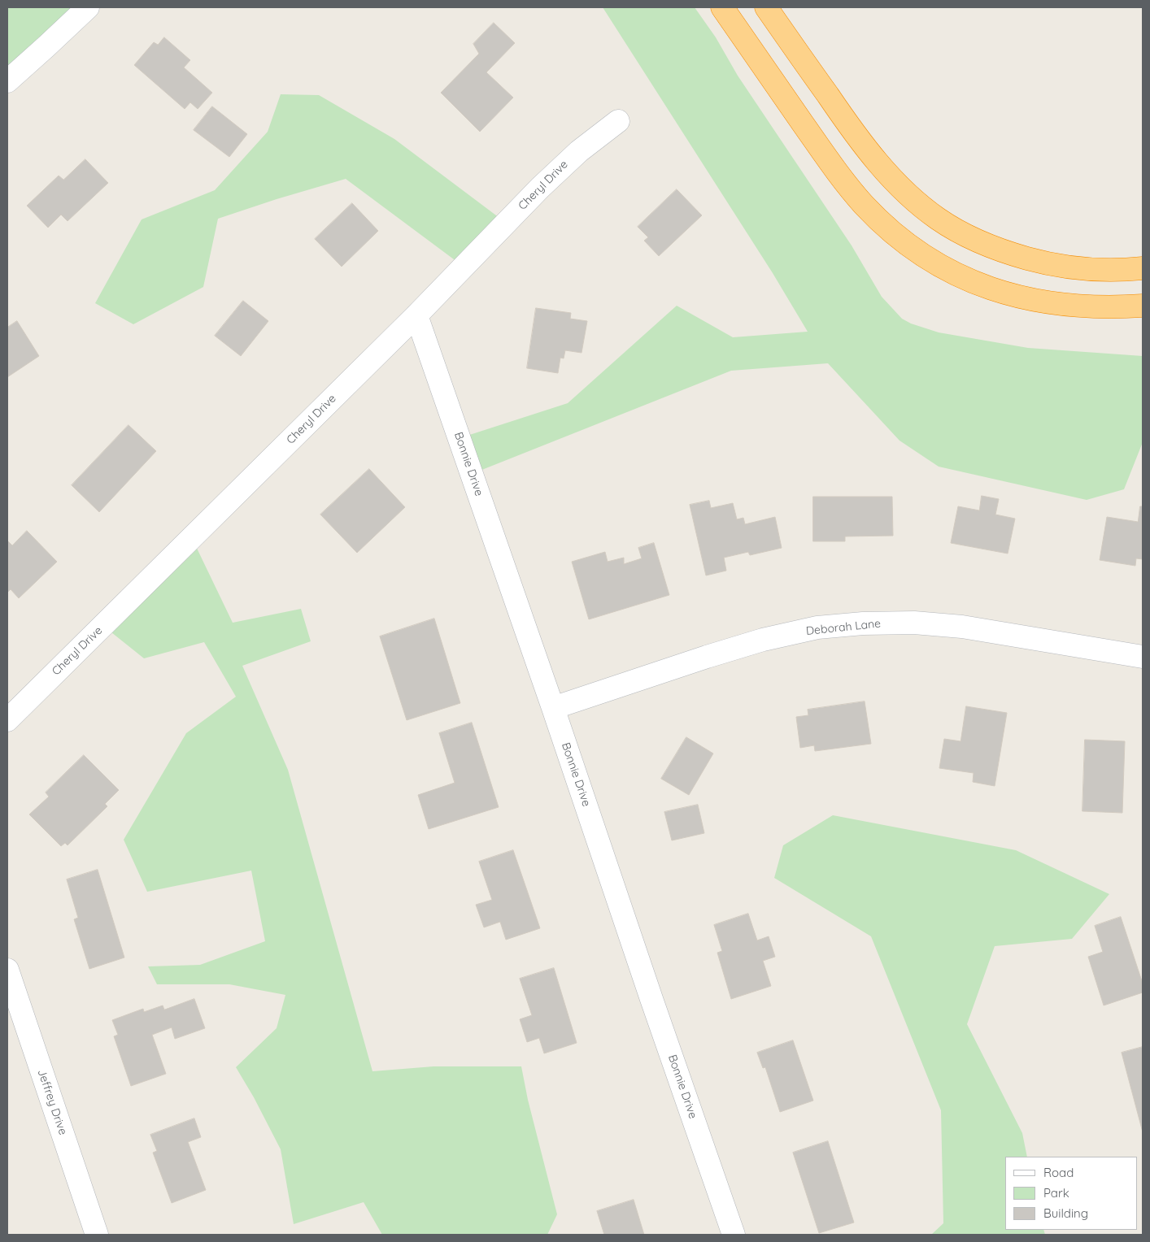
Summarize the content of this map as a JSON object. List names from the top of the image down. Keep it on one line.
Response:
{"streets":{"street":["Cheryl Drive","Bonnie Drive","Deborah Lane","Jeffrey Drive"]},"crossings":[["Cheryl Drive","Bonnie Drive"],["Bonnie Drive","Deborah Lane"]],"legend":["Road","Park","Building"]}
